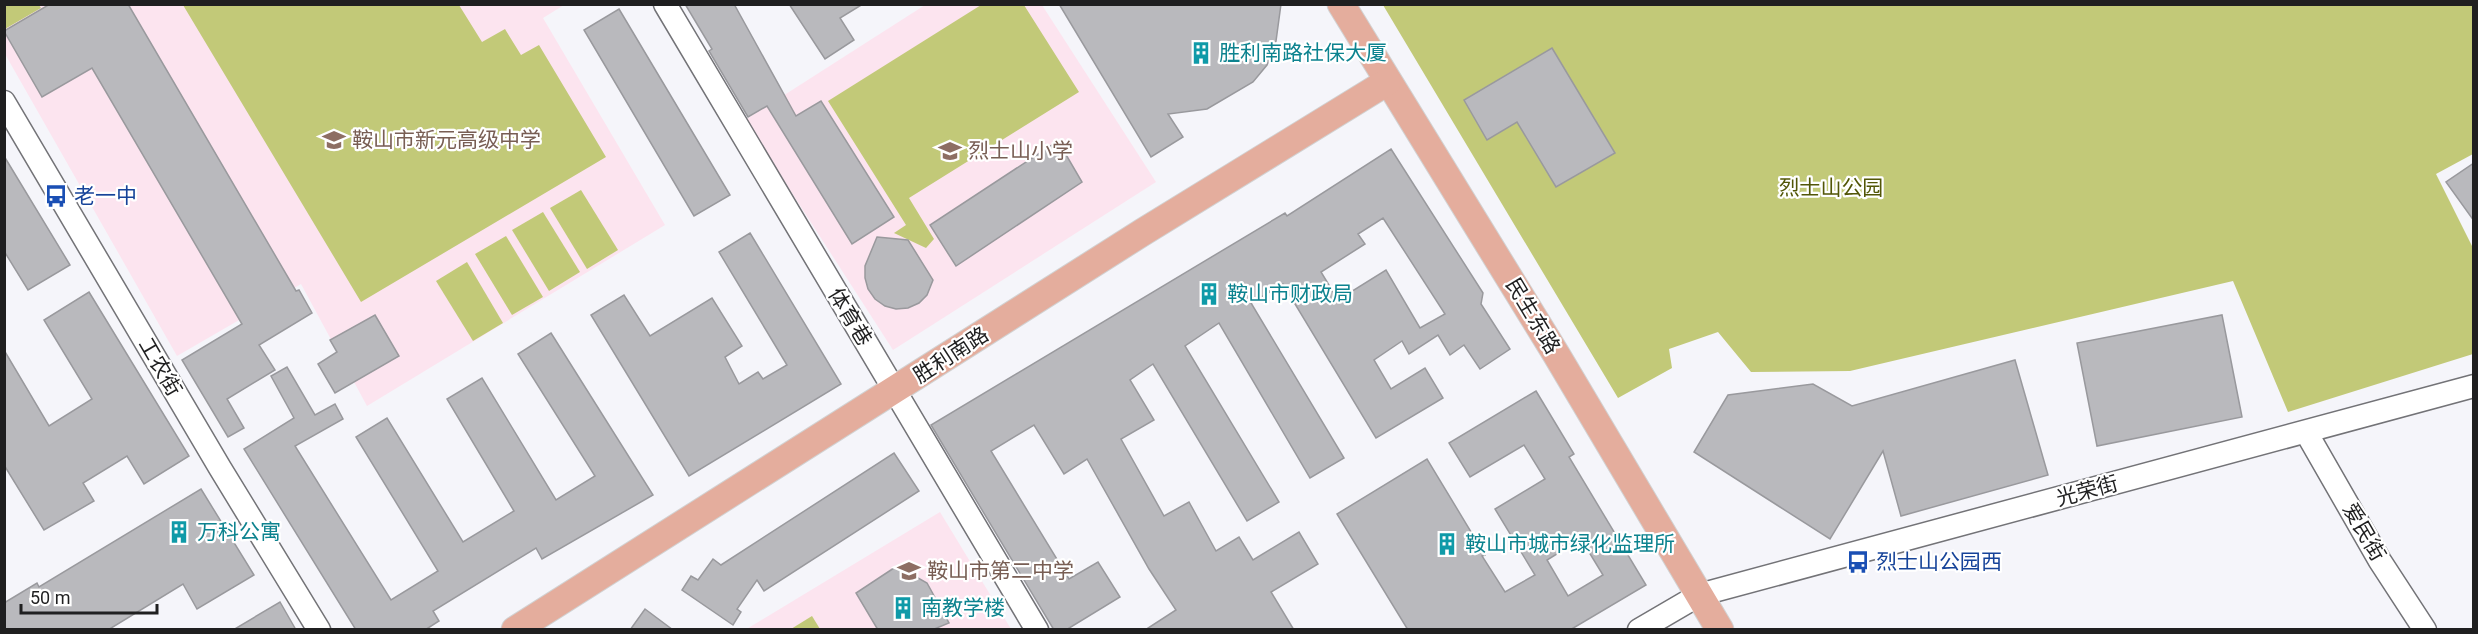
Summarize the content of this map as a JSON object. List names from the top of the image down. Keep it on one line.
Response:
{"streets":{"main road":["民生东路","胜利南路"],"street":["体育巷","工农街","光荣街","爱民街"]},"crossings":[["民生东路","胜利南路"],["民生东路","光荣街"],["体育巷","胜利南路"],["光荣街","爱民街"]],"parks":["烈士山公园"],"places":{"building":["胜利南路社保大厦","鞍山市财政局","万科公寓","鞍山市城市绿化监理所","南教学楼"],"school or university":["鞍山市新元高级中学","烈士山小学","鞍山市第二中学"],"bus stop":["老一中","烈士山公园西"]},"scale_bar":"50 m"}
